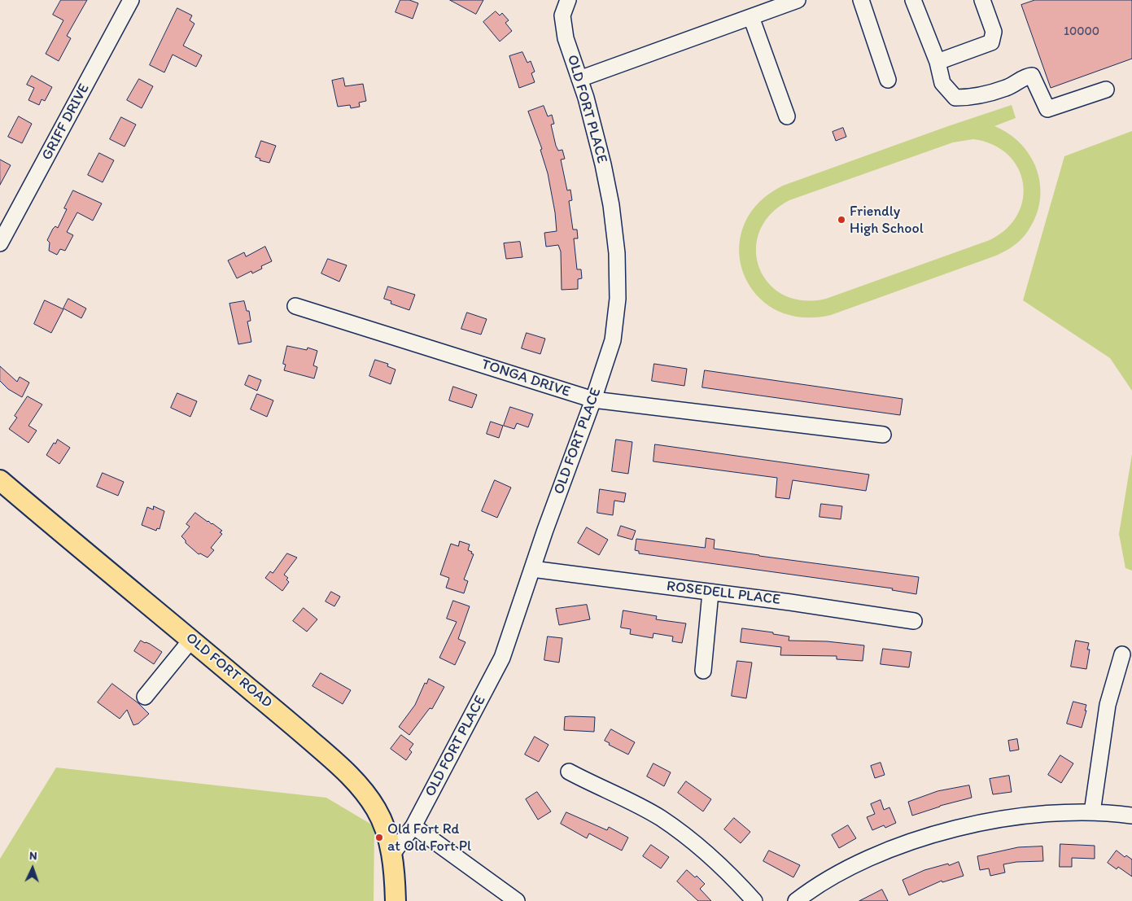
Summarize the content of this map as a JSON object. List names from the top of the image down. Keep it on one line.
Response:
{"streets":{"main road":["OLD FORT ROAD"],"street":["OLD FORT PLACE","GRIFF DRIVE","TONGA DRIVE","ROSEDELL PLACE"]},"crossings":[["OLD FORT PLACE","TONGA DRIVE"],["OLD FORT PLACE","ROSEDELL PLACE"],["OLD FORT PLACE","OLD FORT ROAD"]],"places":["Friendly High School","Old Fort Rd at Old Fort Pl"],"house_numbers":["10000"],"north":"top"}
